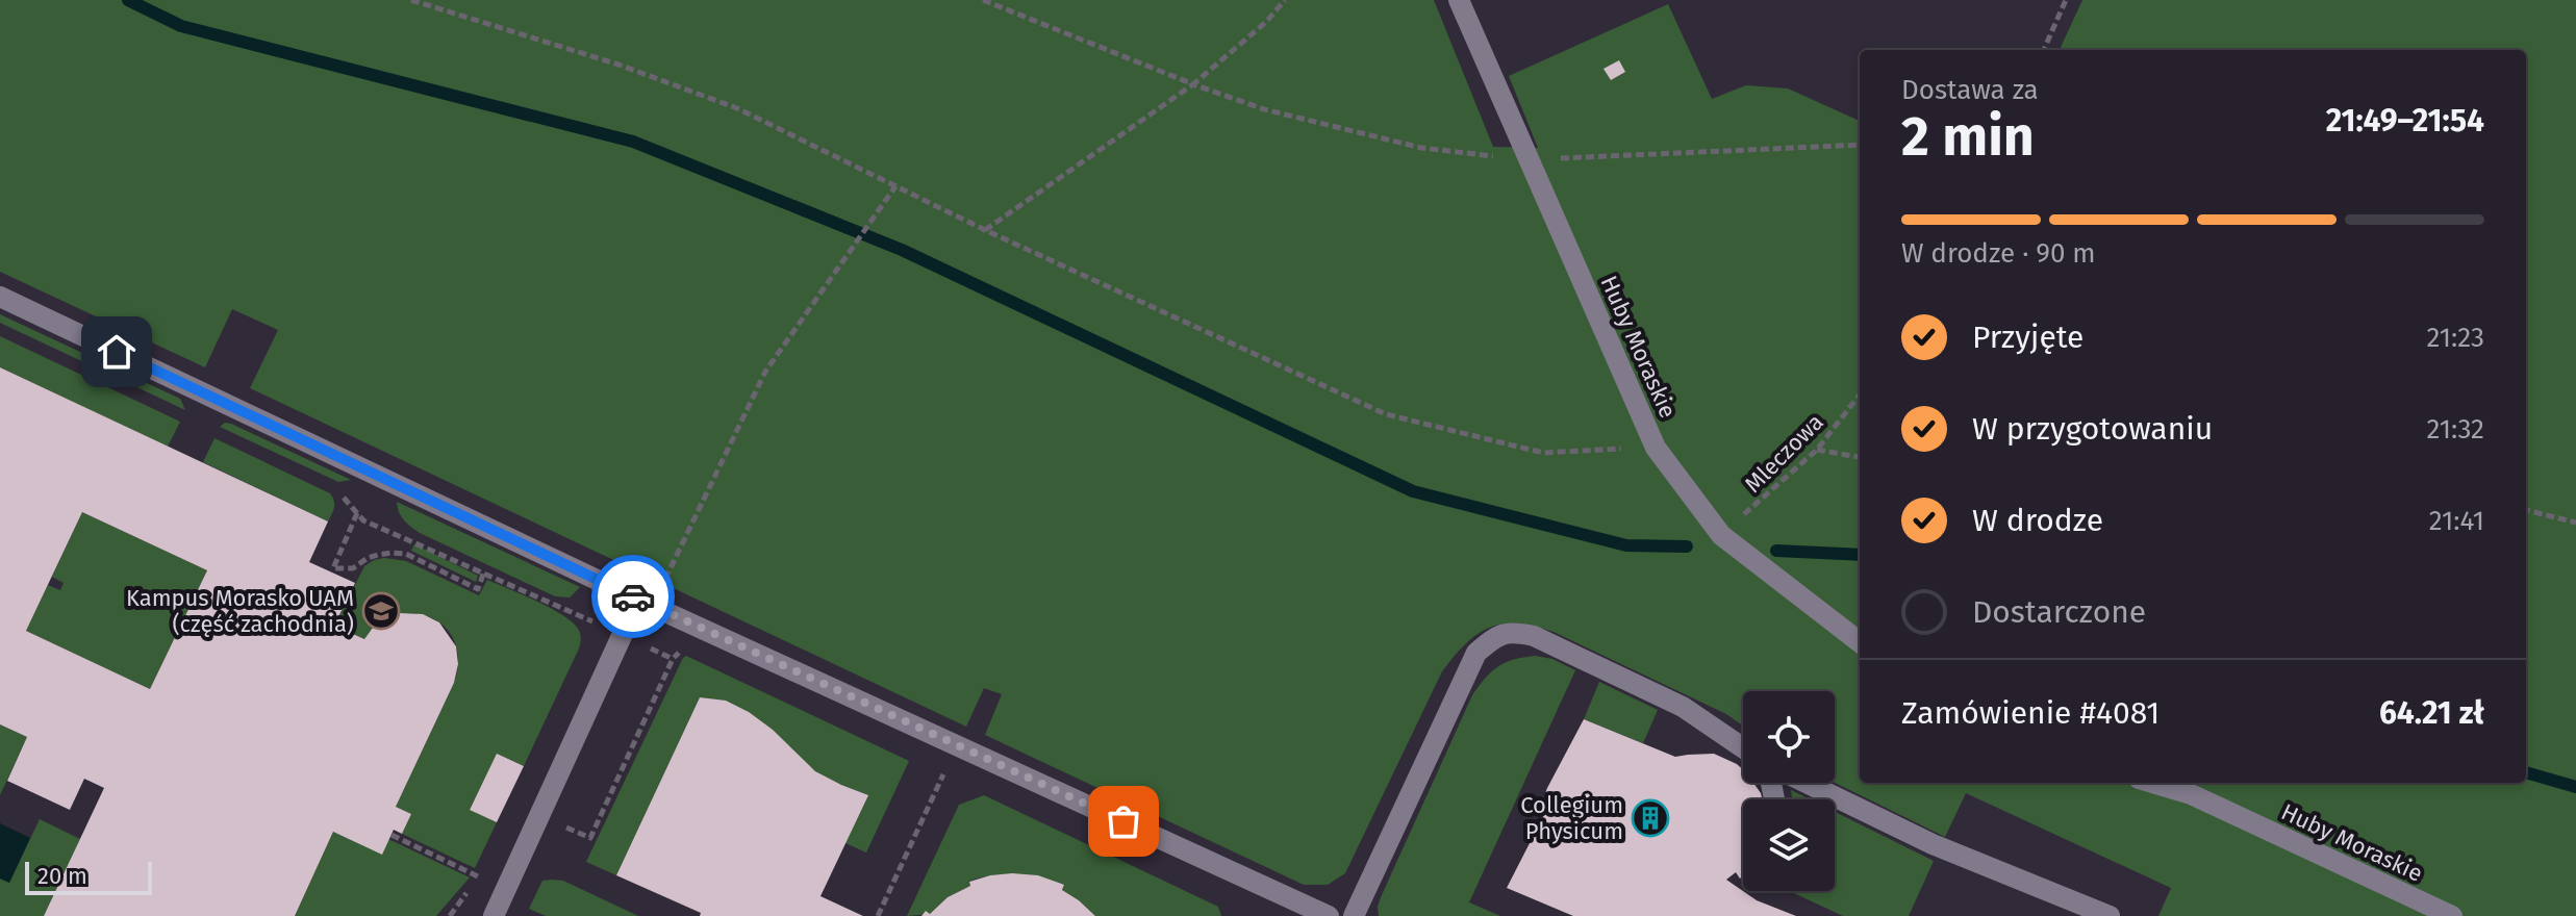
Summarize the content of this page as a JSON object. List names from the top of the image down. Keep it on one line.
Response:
{"streets":{"street":["Huby Moraskie"],"path":["Mleczowa"]},"crossings":[["Huby Moraskie","Mleczowa"]],"places":{"school or university":["Kampus Morasko UAM (część zachodnia)"],"building":["Collegium Physicum"]},"scale_bar":"20 m","page":{"heading":["2 min","Dostawa za","21:49–21:54"],"panel":["Zamówienie #4081","64.21 zł"],"bar":"W drodze · 90 m","list":[["Przyjęte","21:23"],["W przygotowaniu","21:32"],["W drodze","21:41"],"Dostarczone"],"scale":"20 m"}}
